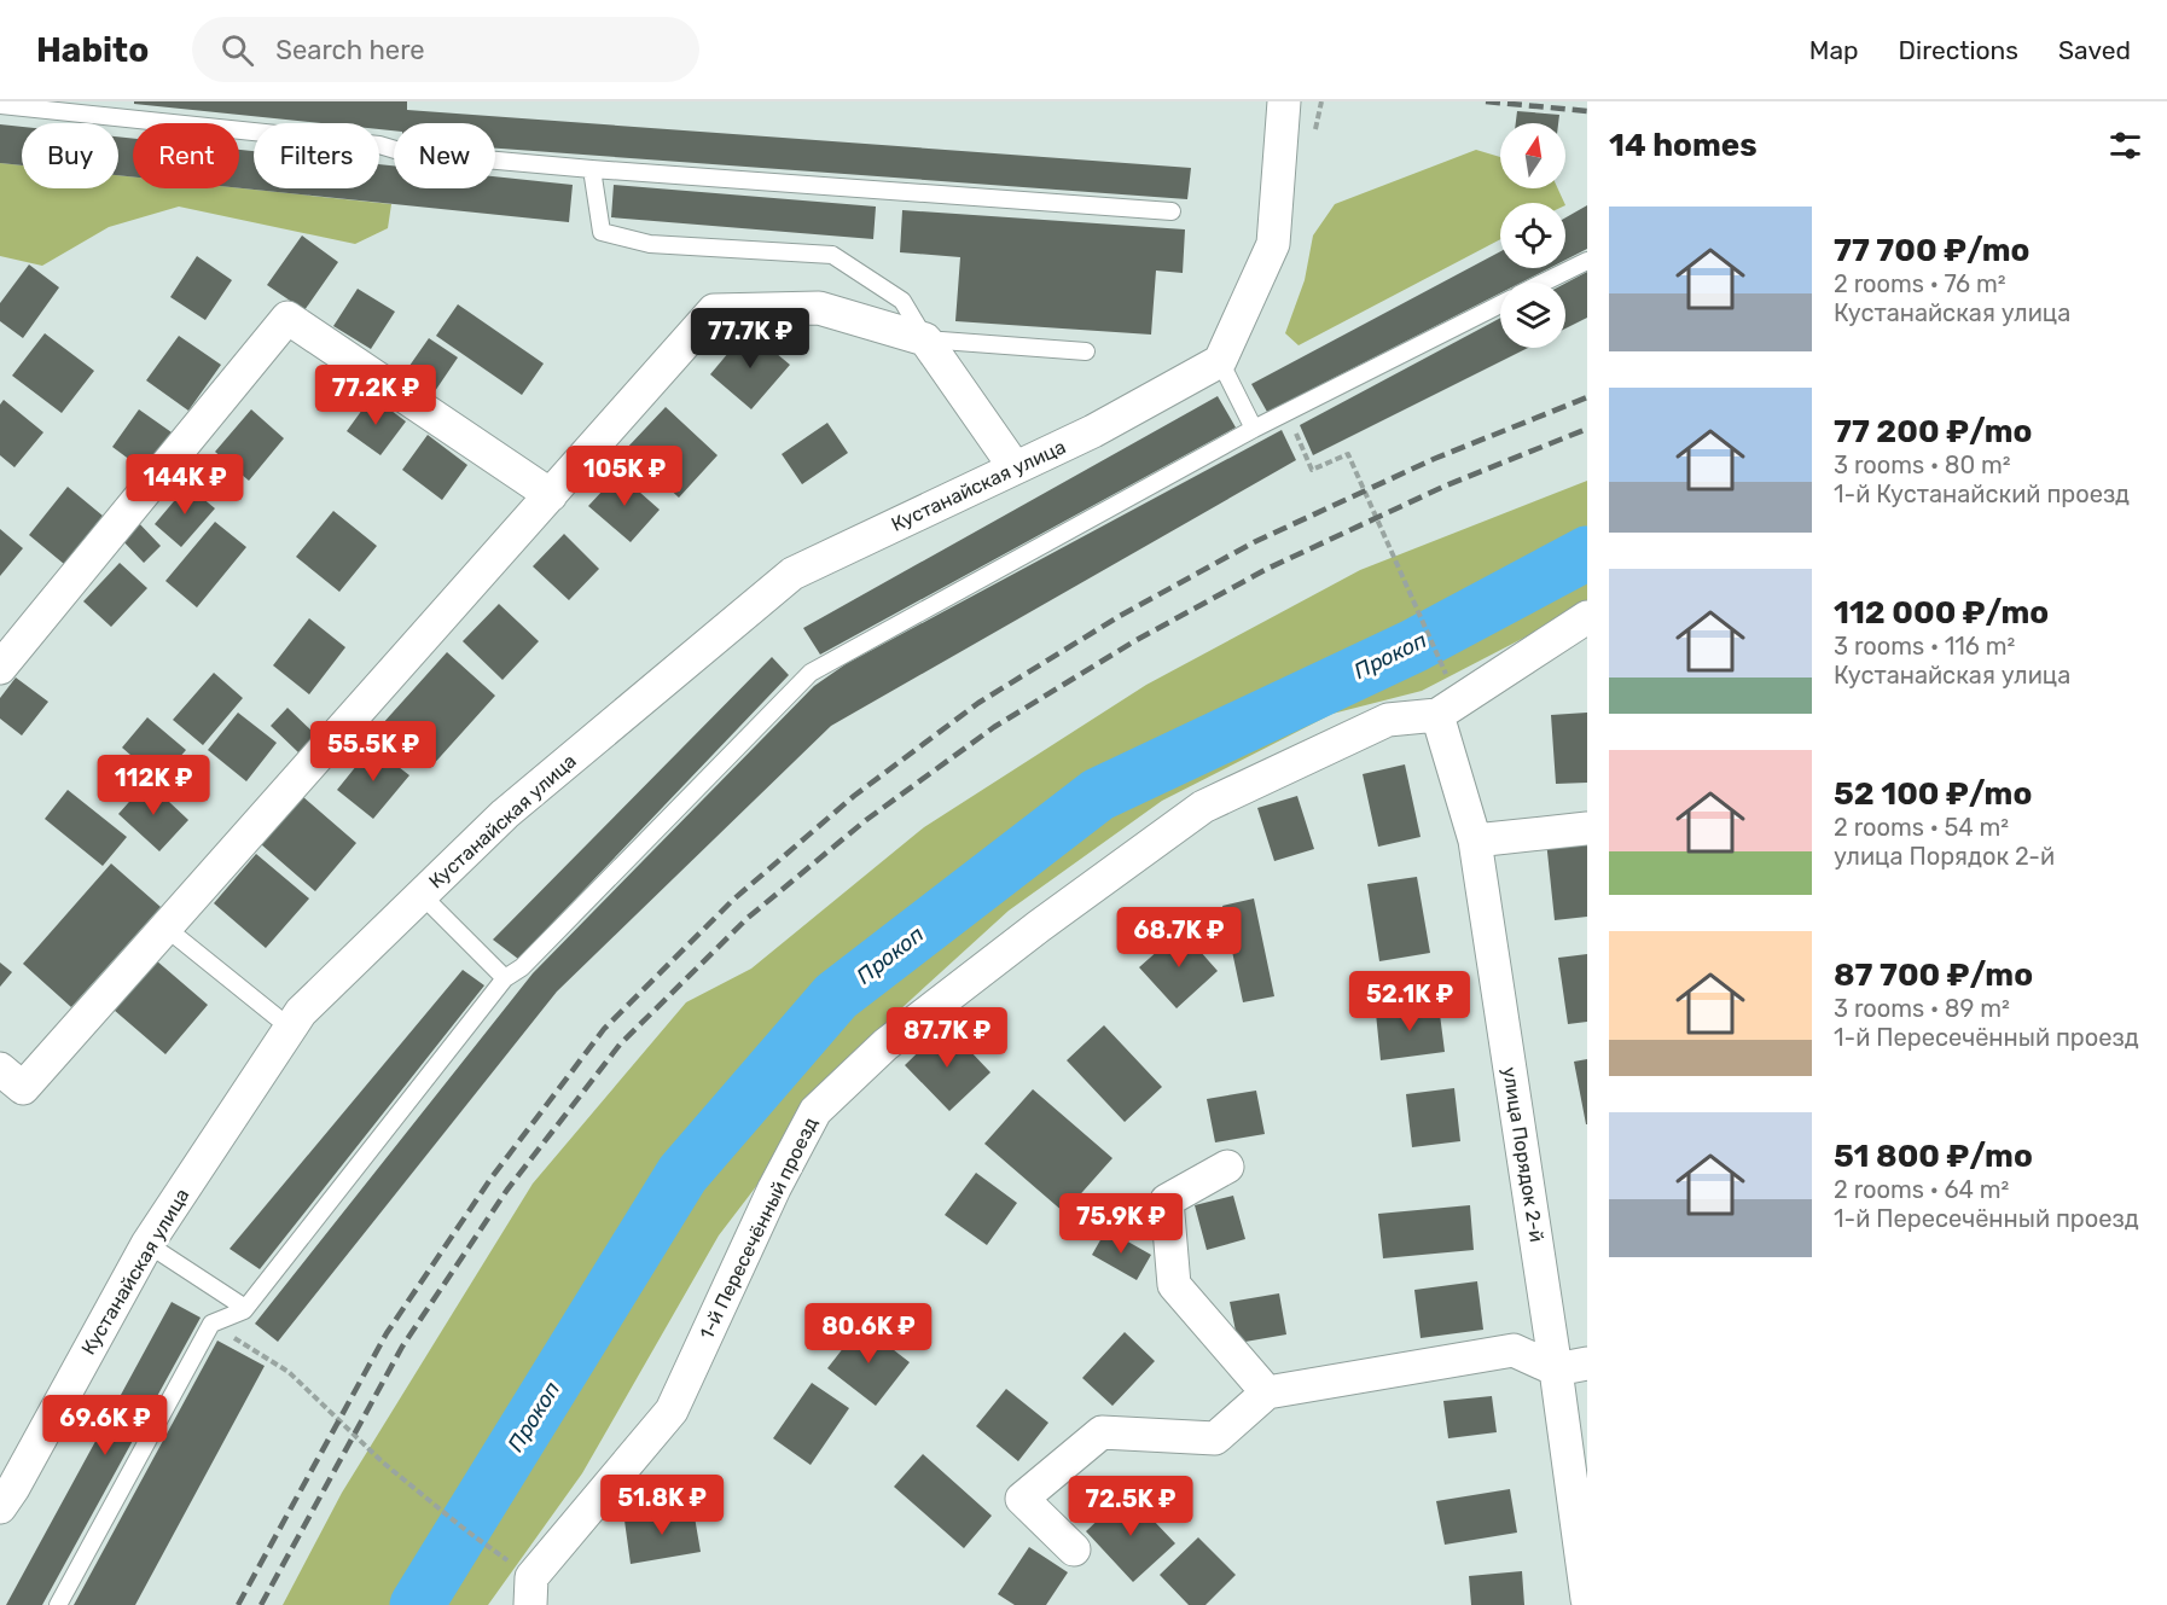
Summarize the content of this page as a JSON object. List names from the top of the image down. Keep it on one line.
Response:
{"streets":{"street":["Кустанайская улица","улица Порядок 2-й","1-й Пересечённый проезд"]},"crossings":[["улица Порядок 2-й","1-й Пересечённый проезд"]],"water":["Прокоп"],"north":"top","page":{"header":"Habito","search":"Search here","nav":["Map","Directions","Saved"],"heading":"14 homes","chip":["Buy","Rent","Filters","New"],"list":[{"name":"77 700 ₽/mo","note":"2 rooms · 76 m² · Кустанайская улица"},{"name":"77 200 ₽/mo","note":"3 rooms · 80 m² · 1-й Кустанайский проезд"},{"name":"112 000 ₽/mo","note":"3 rooms · 116 m² · Кустанайская улица"},{"name":"52 100 ₽/mo","note":"2 rooms · 54 m² · улица Порядок 2-й"},{"name":"87 700 ₽/mo","note":"3 rooms · 89 m² · 1-й Пересечённый проезд"},{"name":"51 800 ₽/mo","note":"2 rooms · 64 m² · 1-й Пересечённый проезд"}],"price":["77.7K ₽","77.2K ₽","105K ₽","144K ₽","55.5K ₽","112K ₽","68.7K ₽","52.1K ₽","87.7K ₽","75.9K ₽","80.6K ₽","69.6K ₽","51.8K ₽","72.5K ₽"]}}
